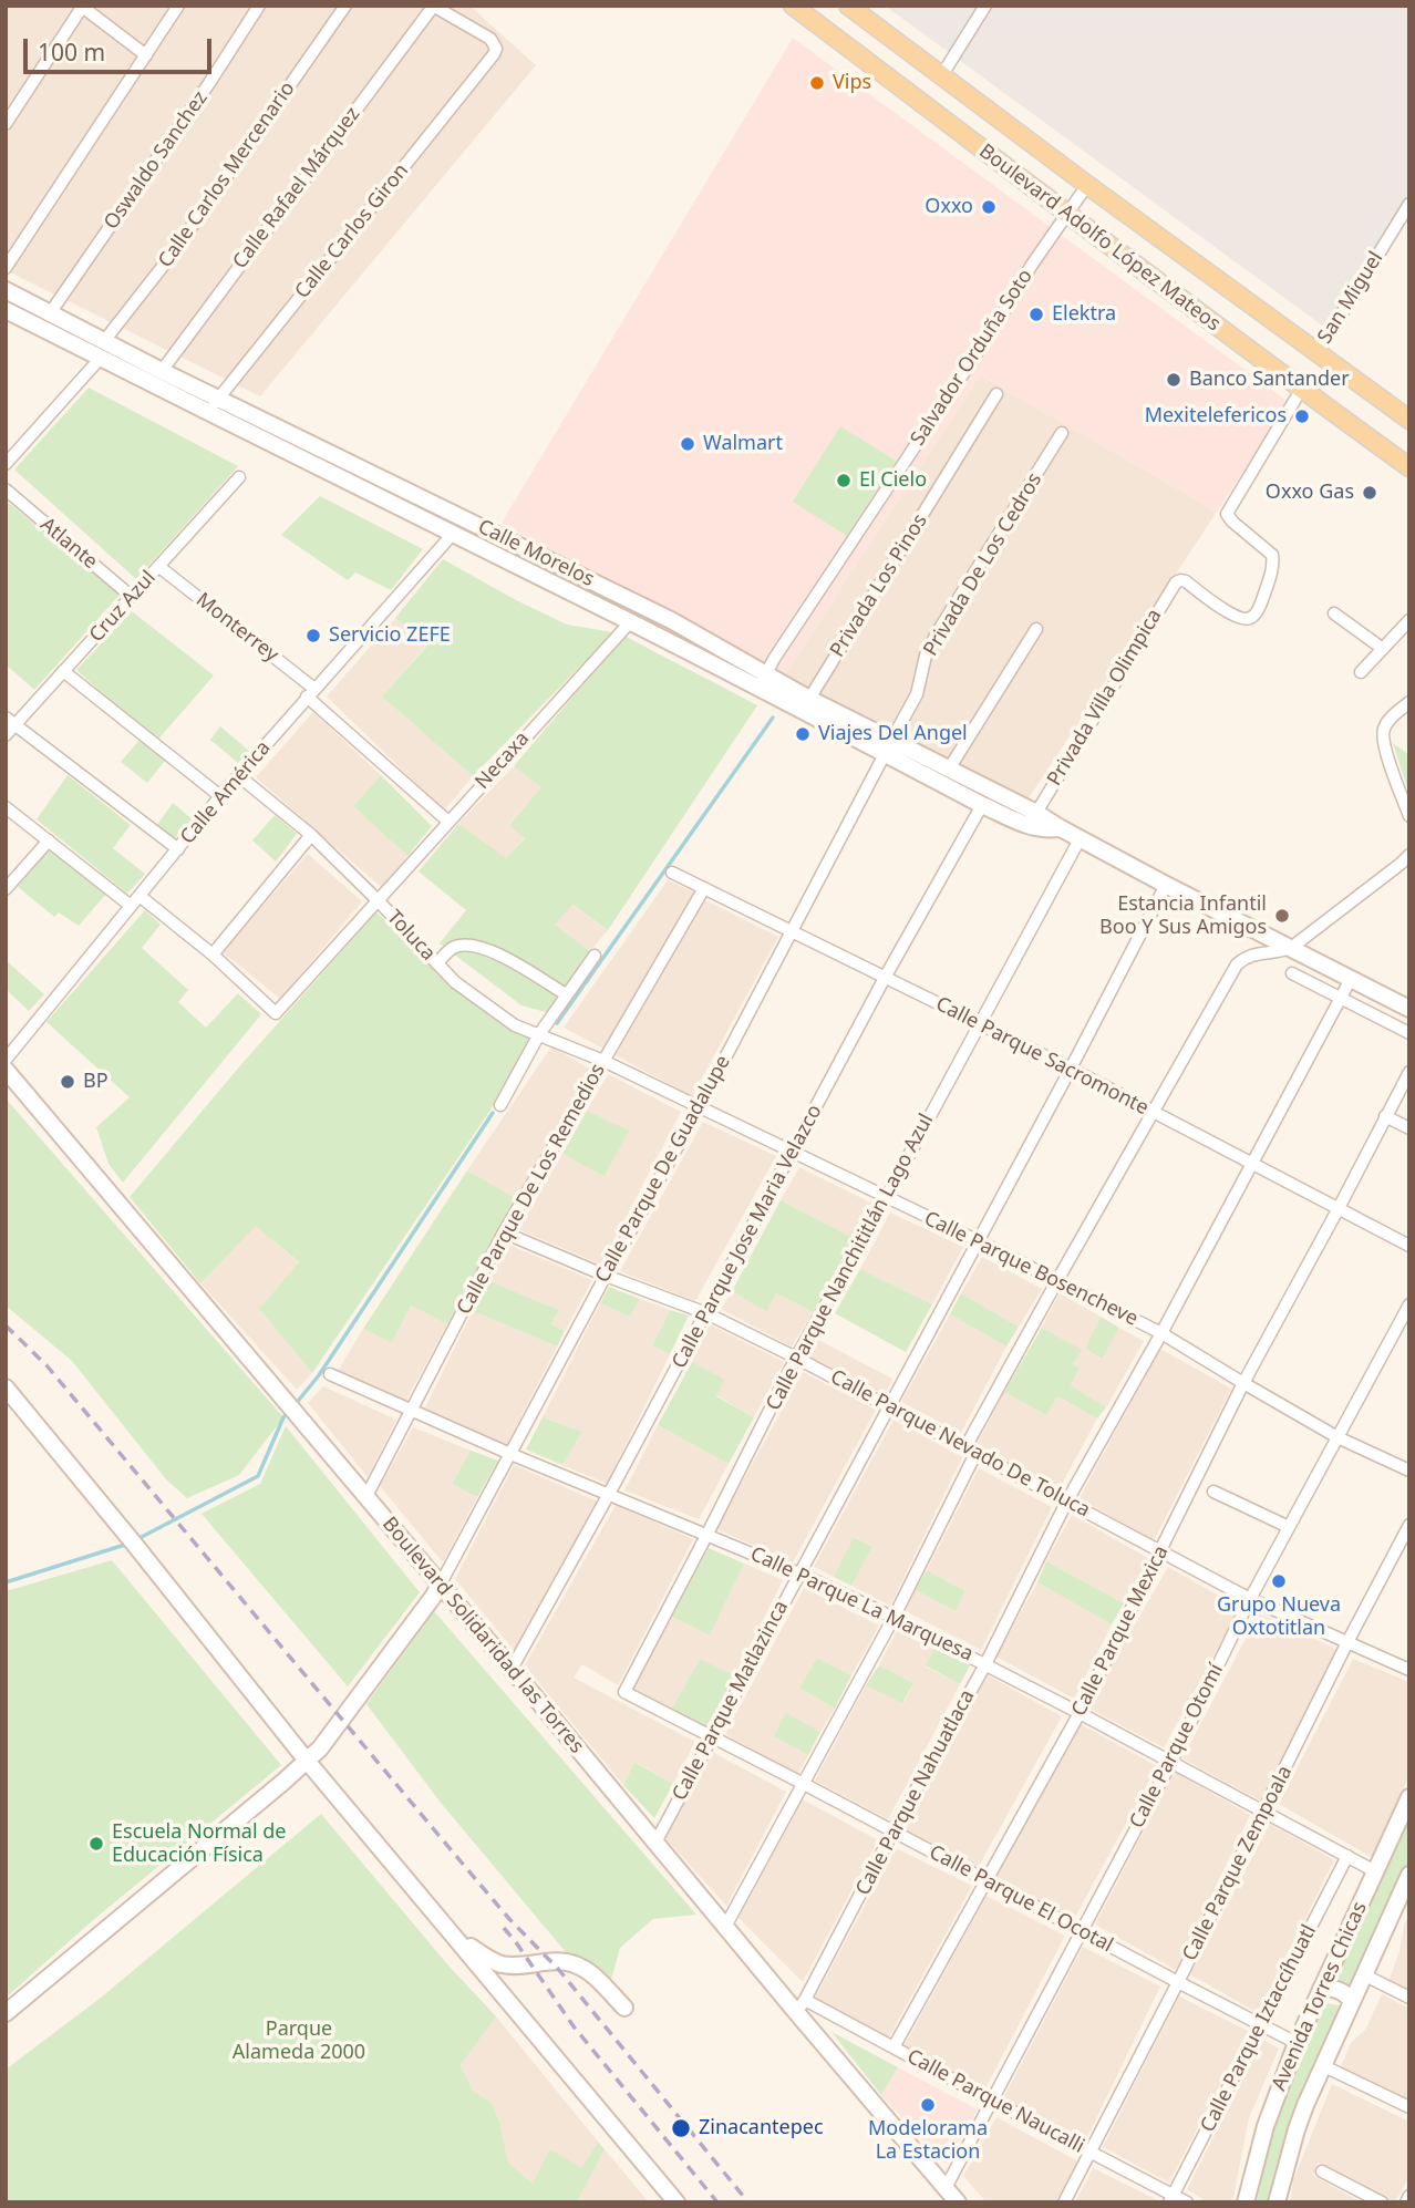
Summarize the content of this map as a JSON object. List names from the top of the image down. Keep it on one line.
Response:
{"streets":{"main road":["Boulevard Adolfo López Mateos","Calle Morelos","Boulevard Solidaridad las Torres","Avenida Torres Chicas"],"street":["Oswaldo Sanchez","Calle Carlos Mercenario","Calle Rafael Márquez","Calle Carlos Giron","San Miguel","Salvador Orduña Soto","Atlante","Privada De Los Cedros","Privada Los Pinos","Cruz Azul","Monterrey","Privada Villa Olimpica","Necaxa","Calle América","Toluca","Calle Parque Sacromonte","Calle Parque De Guadalupe","Calle Parque De Los Remedios","Calle Parque Jose Maria Velazco","Calle Parque Nanchititlán Lago Azul","Calle Parque Bosencheve","Calle Parque Nevado De Toluca","Calle Parque La Marquesa","Calle Parque Mexica","Calle Parque Matlazinca","Calle Parque Otomí","Calle Parque Nahuatlaca","Calle Parque Zempoala","Calle Parque El Ocotal","Calle Parque Iztaccíhuatl","Calle Parque Naucalli"]},"crossings":[["Oswaldo Sanchez","Calle Morelos"],["Calle Carlos Mercenario","Calle Morelos"],["Calle Rafael Márquez","Calle Carlos Giron"],["Calle Rafael Márquez","Calle Morelos"],["Calle Carlos Giron","Calle Morelos"],["Boulevard Adolfo López Mateos","San Miguel"],["Boulevard Adolfo López Mateos","Salvador Orduña Soto"],["Boulevard Adolfo López Mateos","Privada Villa Olimpica"],["Salvador Orduña Soto","Calle Morelos"],["Atlante","Cruz Azul"],["Calle Morelos","Privada De Los Cedros"],["Calle Morelos","Privada Los Pinos"],["Calle Morelos","Privada Villa Olimpica"],["Calle Morelos","Necaxa"],["Calle Morelos","Calle América"],["Calle Morelos","Calle Parque De Guadalupe"],["Calle Morelos","Calle Parque Jose Maria Velazco"],["Calle Morelos","Calle Parque Nanchititlán Lago Azul"],["Calle Morelos","Calle Parque Matlazinca"],["Calle Morelos","Calle Parque Nahuatlaca"],["Privada De Los Cedros","Calle Parque De Guadalupe"],["Cruz Azul","Monterrey"],["Monterrey","Necaxa"],["Monterrey","Calle América"],["Necaxa","Toluca"],["Calle América","Toluca"],["Toluca","Calle Parque De Los Remedios"],["Toluca","Calle Parque Bosencheve"],["Calle Parque Sacromonte","Calle Parque De Guadalupe"],["Calle Parque Sacromonte","Calle Parque De Los Remedios"],["Calle Parque Sacromonte","Calle Parque Jose Maria Velazco"],["Calle Parque Sacromonte","Calle Parque Nanchititlán Lago Azul"],["Calle Parque Sacromonte","Calle Parque Mexica"],["Calle Parque Sacromonte","Calle Parque Matlazinca"],["Calle Parque Sacromonte","Calle Parque Nahuatlaca"],["Calle Parque De Guadalupe","Calle Parque Bosencheve"],["Calle Parque De Guadalupe","Calle Parque Nevado De Toluca"],["Calle Parque De Guadalupe","Calle Parque La Marquesa"],["Calle Parque De Guadalupe","Boulevard Solidaridad las Torres"],["Calle Parque De Los Remedios","Calle Parque Bosencheve"],["Calle Parque De Los Remedios","Calle Parque Nevado De Toluca"],["Calle Parque De Los Remedios","Calle Parque La Marquesa"],["Calle Parque De Los Remedios","Boulevard Solidaridad las Torres"],["Calle Parque Jose Maria Velazco","Calle Parque Bosencheve"],["Calle Parque Jose Maria Velazco","Calle Parque Nevado De Toluca"],["Calle Parque Jose Maria Velazco","Calle Parque La Marquesa"],["Calle Parque Jose Maria Velazco","Boulevard Solidaridad las Torres"],["Calle Parque Nanchititlán Lago Azul","Calle Parque Bosencheve"],["Calle Parque Nanchititlán Lago Azul","Calle Parque Nevado De Toluca"],["Calle Parque Nanchititlán Lago Azul","Calle Parque La Marquesa"],["Calle Parque Nanchititlán Lago Azul","Calle Parque El Ocotal"],["Calle Parque Bosencheve","Calle Parque Mexica"],["Calle Parque Bosencheve","Calle Parque Matlazinca"],["Calle Parque Bosencheve","Calle Parque Otomí"],["Calle Parque Bosencheve","Calle Parque Nahuatlaca"],["Calle Parque Nevado De Toluca","Calle Parque Mexica"],["Calle Parque Nevado De Toluca","Calle Parque Matlazinca"],["Calle Parque Nevado De Toluca","Calle Parque Otomí"],["Calle Parque Nevado De Toluca","Calle Parque Nahuatlaca"],["Calle Parque Nevado De Toluca","Calle Parque Zempoala"],["Calle Parque La Marquesa","Calle Parque Mexica"],["Calle Parque La Marquesa","Calle Parque Matlazinca"],["Calle Parque La Marquesa","Calle Parque Otomí"],["Calle Parque La Marquesa","Calle Parque Nahuatlaca"],["Calle Parque La Marquesa","Calle Parque Zempoala"],["Calle Parque La Marquesa","Avenida Torres Chicas"],["Calle Parque La Marquesa","Calle Parque Iztaccíhuatl"],["Calle Parque Mexica","Calle Parque El Ocotal"],["Calle Parque Mexica","Calle Parque Naucalli"],["Boulevard Solidaridad las Torres","Calle Parque Matlazinca"],["Boulevard Solidaridad las Torres","Calle Parque Otomí"],["Boulevard Solidaridad las Torres","Calle Parque Nahuatlaca"],["Boulevard Solidaridad las Torres","Calle Parque Naucalli"],["Calle Parque Matlazinca","Calle Parque El Ocotal"],["Calle Parque Otomí","Calle Parque El Ocotal"],["Calle Parque Otomí","Calle Parque Naucalli"],["Calle Parque Nahuatlaca","Calle Parque El Ocotal"],["Calle Parque Nahuatlaca","Calle Parque Naucalli"],["Calle Parque Zempoala","Calle Parque El Ocotal"],["Calle Parque Zempoala","Calle Parque Naucalli"],["Calle Parque El Ocotal","Avenida Torres Chicas"],["Calle Parque El Ocotal","Calle Parque Iztaccíhuatl"],["Calle Parque Iztaccíhuatl","Calle Parque Naucalli"]],"parks":["Parque Alameda 2000"],"places":["Vips","Oxxo","Elektra","Banco Santander","Mexitelefericos","Walmart","El Cielo","Oxxo Gas","Servicio ZEFE","Viajes Del Angel","Estancia Infantil Boo Y Sus Amigos","BP","Grupo Nueva Oxtotitlan","Escuela Normal de Educación Física","Modelorama La Estacion","Zinacantepec"],"scale_bar":"100 m"}
